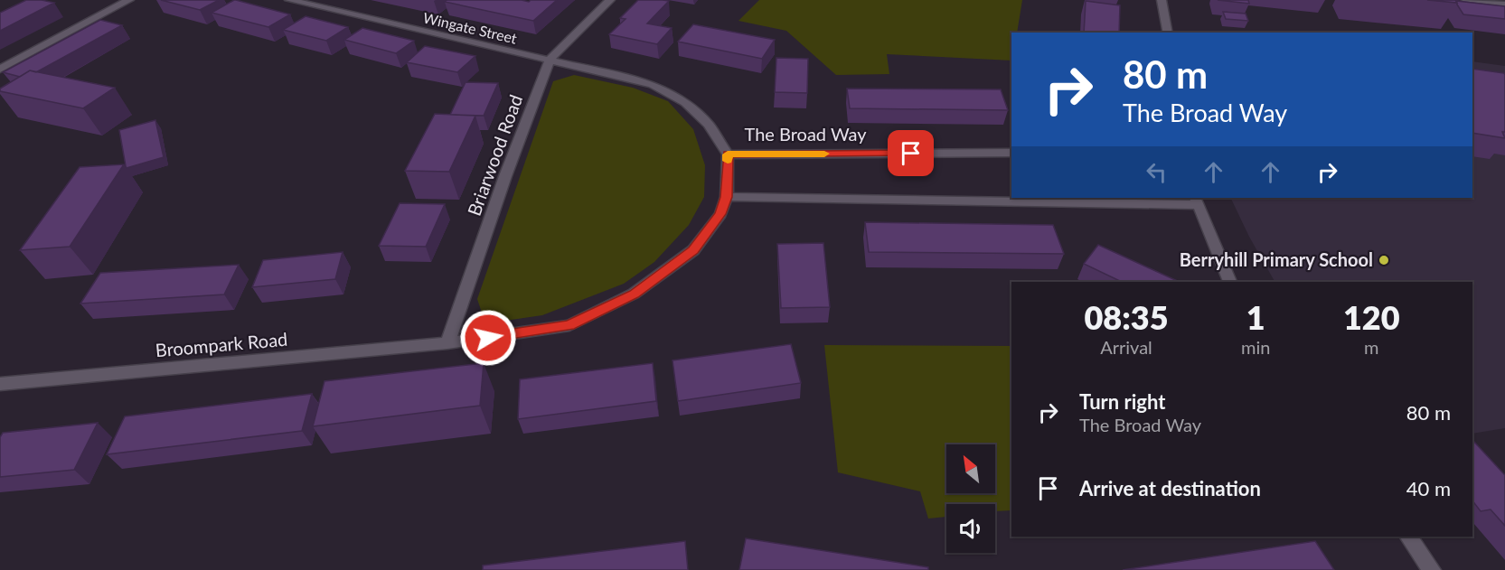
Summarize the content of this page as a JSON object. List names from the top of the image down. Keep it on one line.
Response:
{"streets":{"street":["Wingate Street","The Broad Way","Briarwood Road","Broompark Road"]},"crossings":[["Wingate Street","The Broad Way"],["Wingate Street","Briarwood Road"],["The Broad Way","Briarwood Road"],["The Broad Way","Broompark Road"],["Briarwood Road","Broompark Road"]],"places":["Berryhill Primary School"],"north":"top left","page":{"turn":["80 m","The Broad Way"],"eta":["08:35","Arrival","1","min","120","m"],"list":[{"name":"Turn right","note":"The Broad Way","value":"80 m"},{"name":"Arrive at destination","value":"40 m"}]}}
